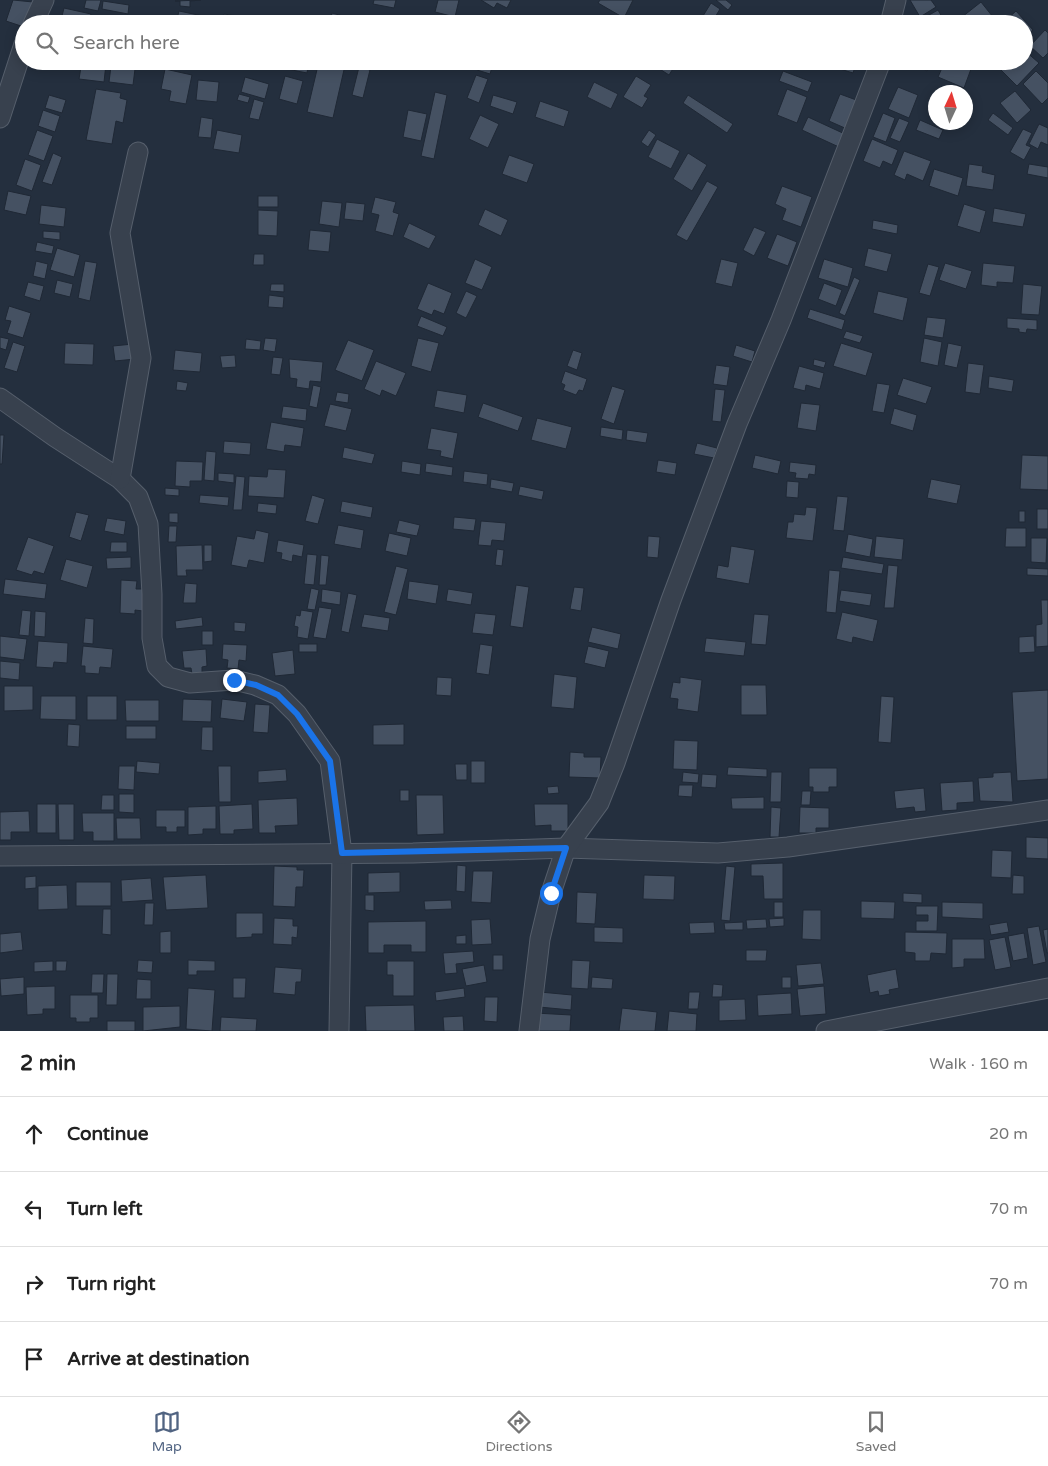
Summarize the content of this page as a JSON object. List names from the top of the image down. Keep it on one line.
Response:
{"north":"top","page":{"search":"Search here","heading":["2 min","Walk · 160 m"],"list":[["Continue","20 m"],["Turn left","70 m"],["Turn right","70 m"],"Arrive at destination"],"nav":["Map","Directions","Saved"]}}
